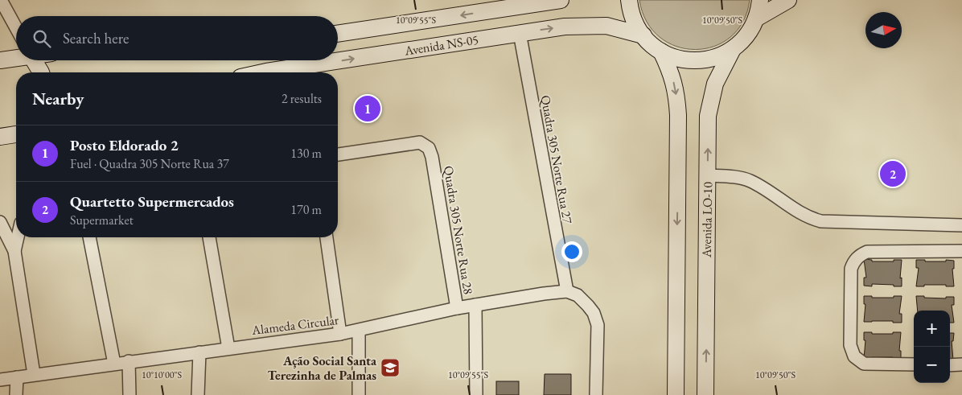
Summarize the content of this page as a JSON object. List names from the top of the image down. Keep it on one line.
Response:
{"streets":{"street":["Avenida NS-05","Quadra 305 Norte Rua 27","Avenida LO-10","Quadra 305 Norte Rua 28","Alameda Circular"]},"crossings":[["Avenida NS-05","Quadra 305 Norte Rua 27"],["Avenida NS-05","Avenida LO-10"],["Quadra 305 Norte Rua 27","Alameda Circular"],["Quadra 305 Norte Rua 28","Alameda Circular"]],"places":{"school or university":["Ação Social Santa Terezinha de Palmas"]},"north":"right","page":{"search":"Search here","heading":["Nearby","2 results"],"pins":["1","2"],"list":[{"mark":"1","name":"Posto Eldorado 2","note":"Fuel · Quadra 305 Norte Rua 37","value":"130 m"},{"mark":"2","name":"Quartetto Supermercados","note":"Supermarket","value":"170 m"}],"map_buttons":["+","−"]},"coordinates":["10°09'55\"S","10°09'50\"S","10°10'00\"S"]}
